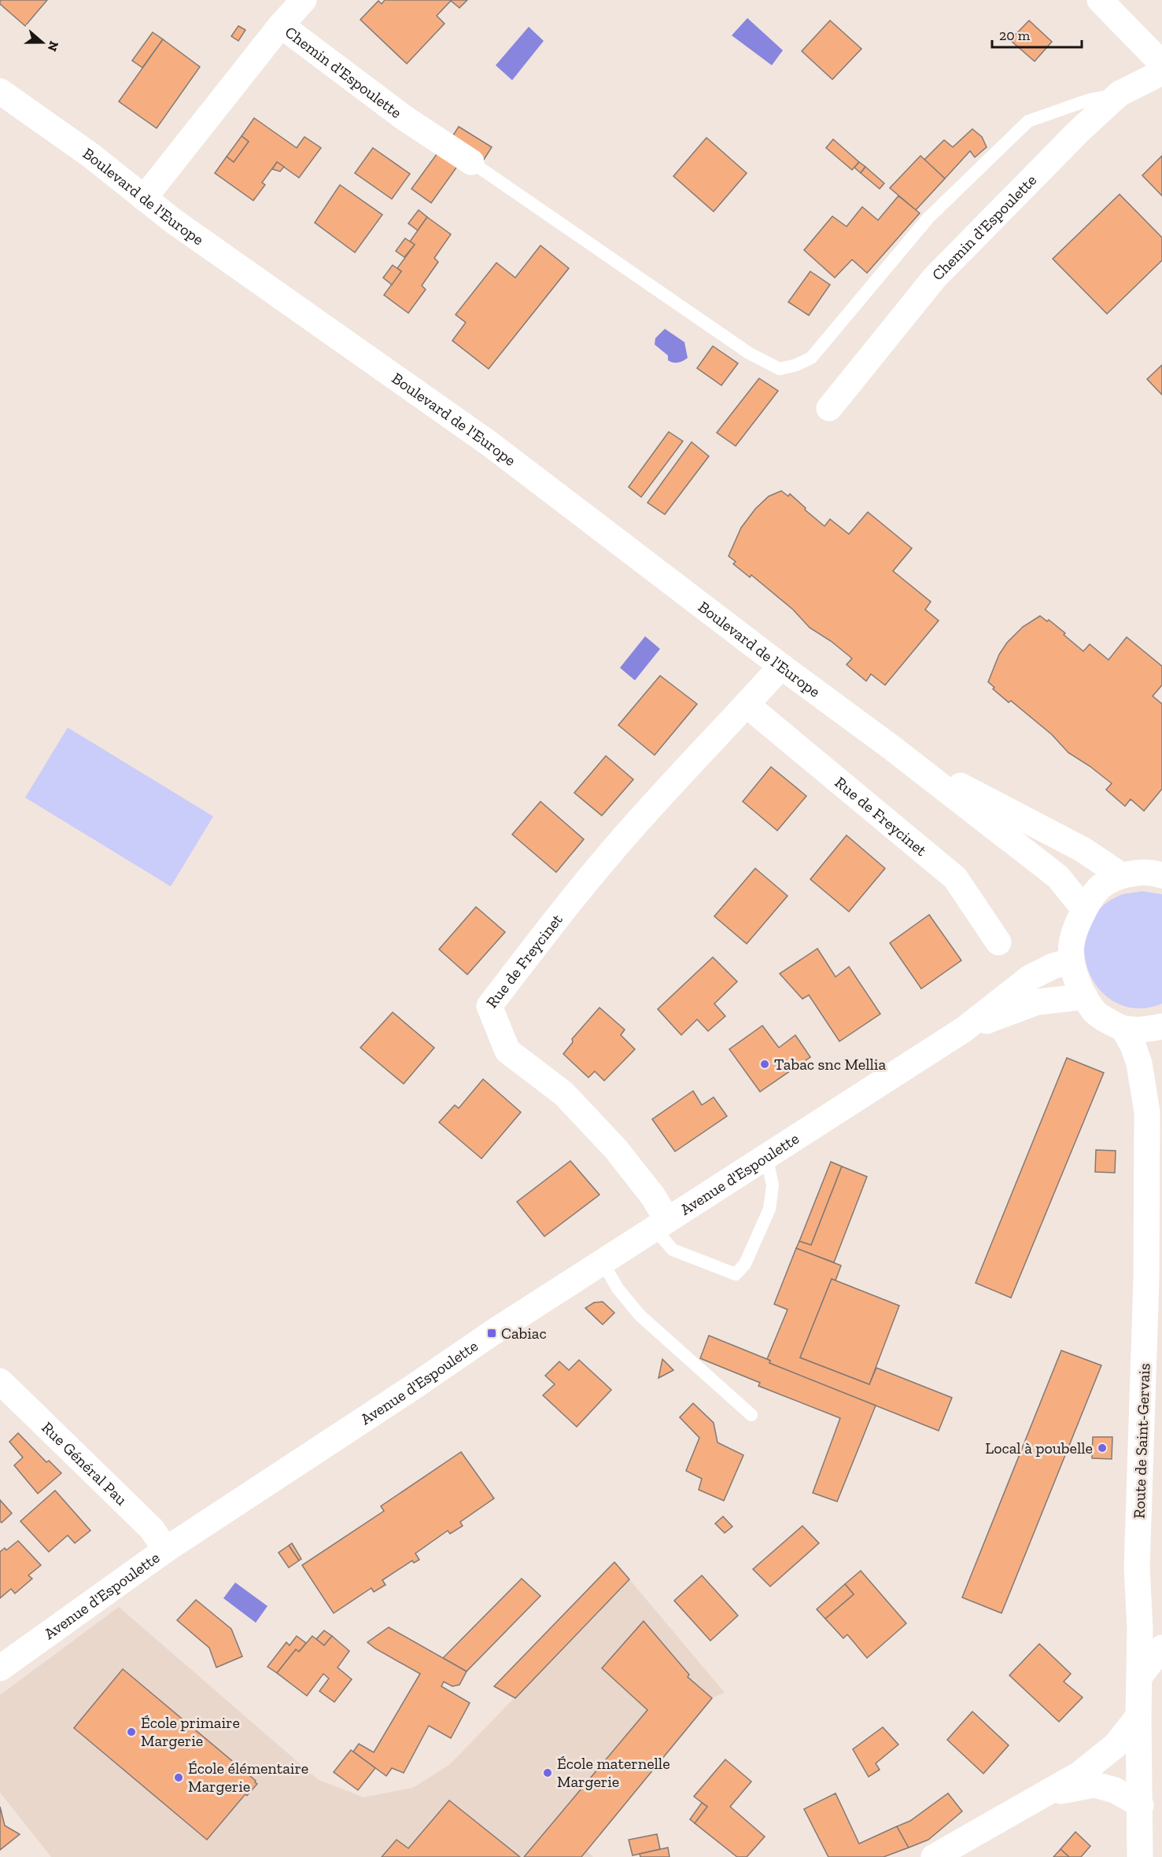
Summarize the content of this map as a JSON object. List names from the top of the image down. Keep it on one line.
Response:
{"streets":{"main road":["Chemin d'Espoulette","Boulevard de l'Europe","Rue de Freycinet","Avenue d'Espoulette","Route de Saint-Gervais","Rue Général Pau"]},"crossings":[["Chemin d'Espoulette","Boulevard de l'Europe"],["Boulevard de l'Europe","Rue de Freycinet"],["Rue de Freycinet","Avenue d'Espoulette"],["Avenue d'Espoulette","Rue Général Pau"]],"places":{"other":["Tabac snc Mellia","Local à poubelle","École primaire Margerie","École maternelle Margerie","École élémentaire Margerie"],"transit":["Cabiac"]},"scale_bar":"20 m","north":"right"}
